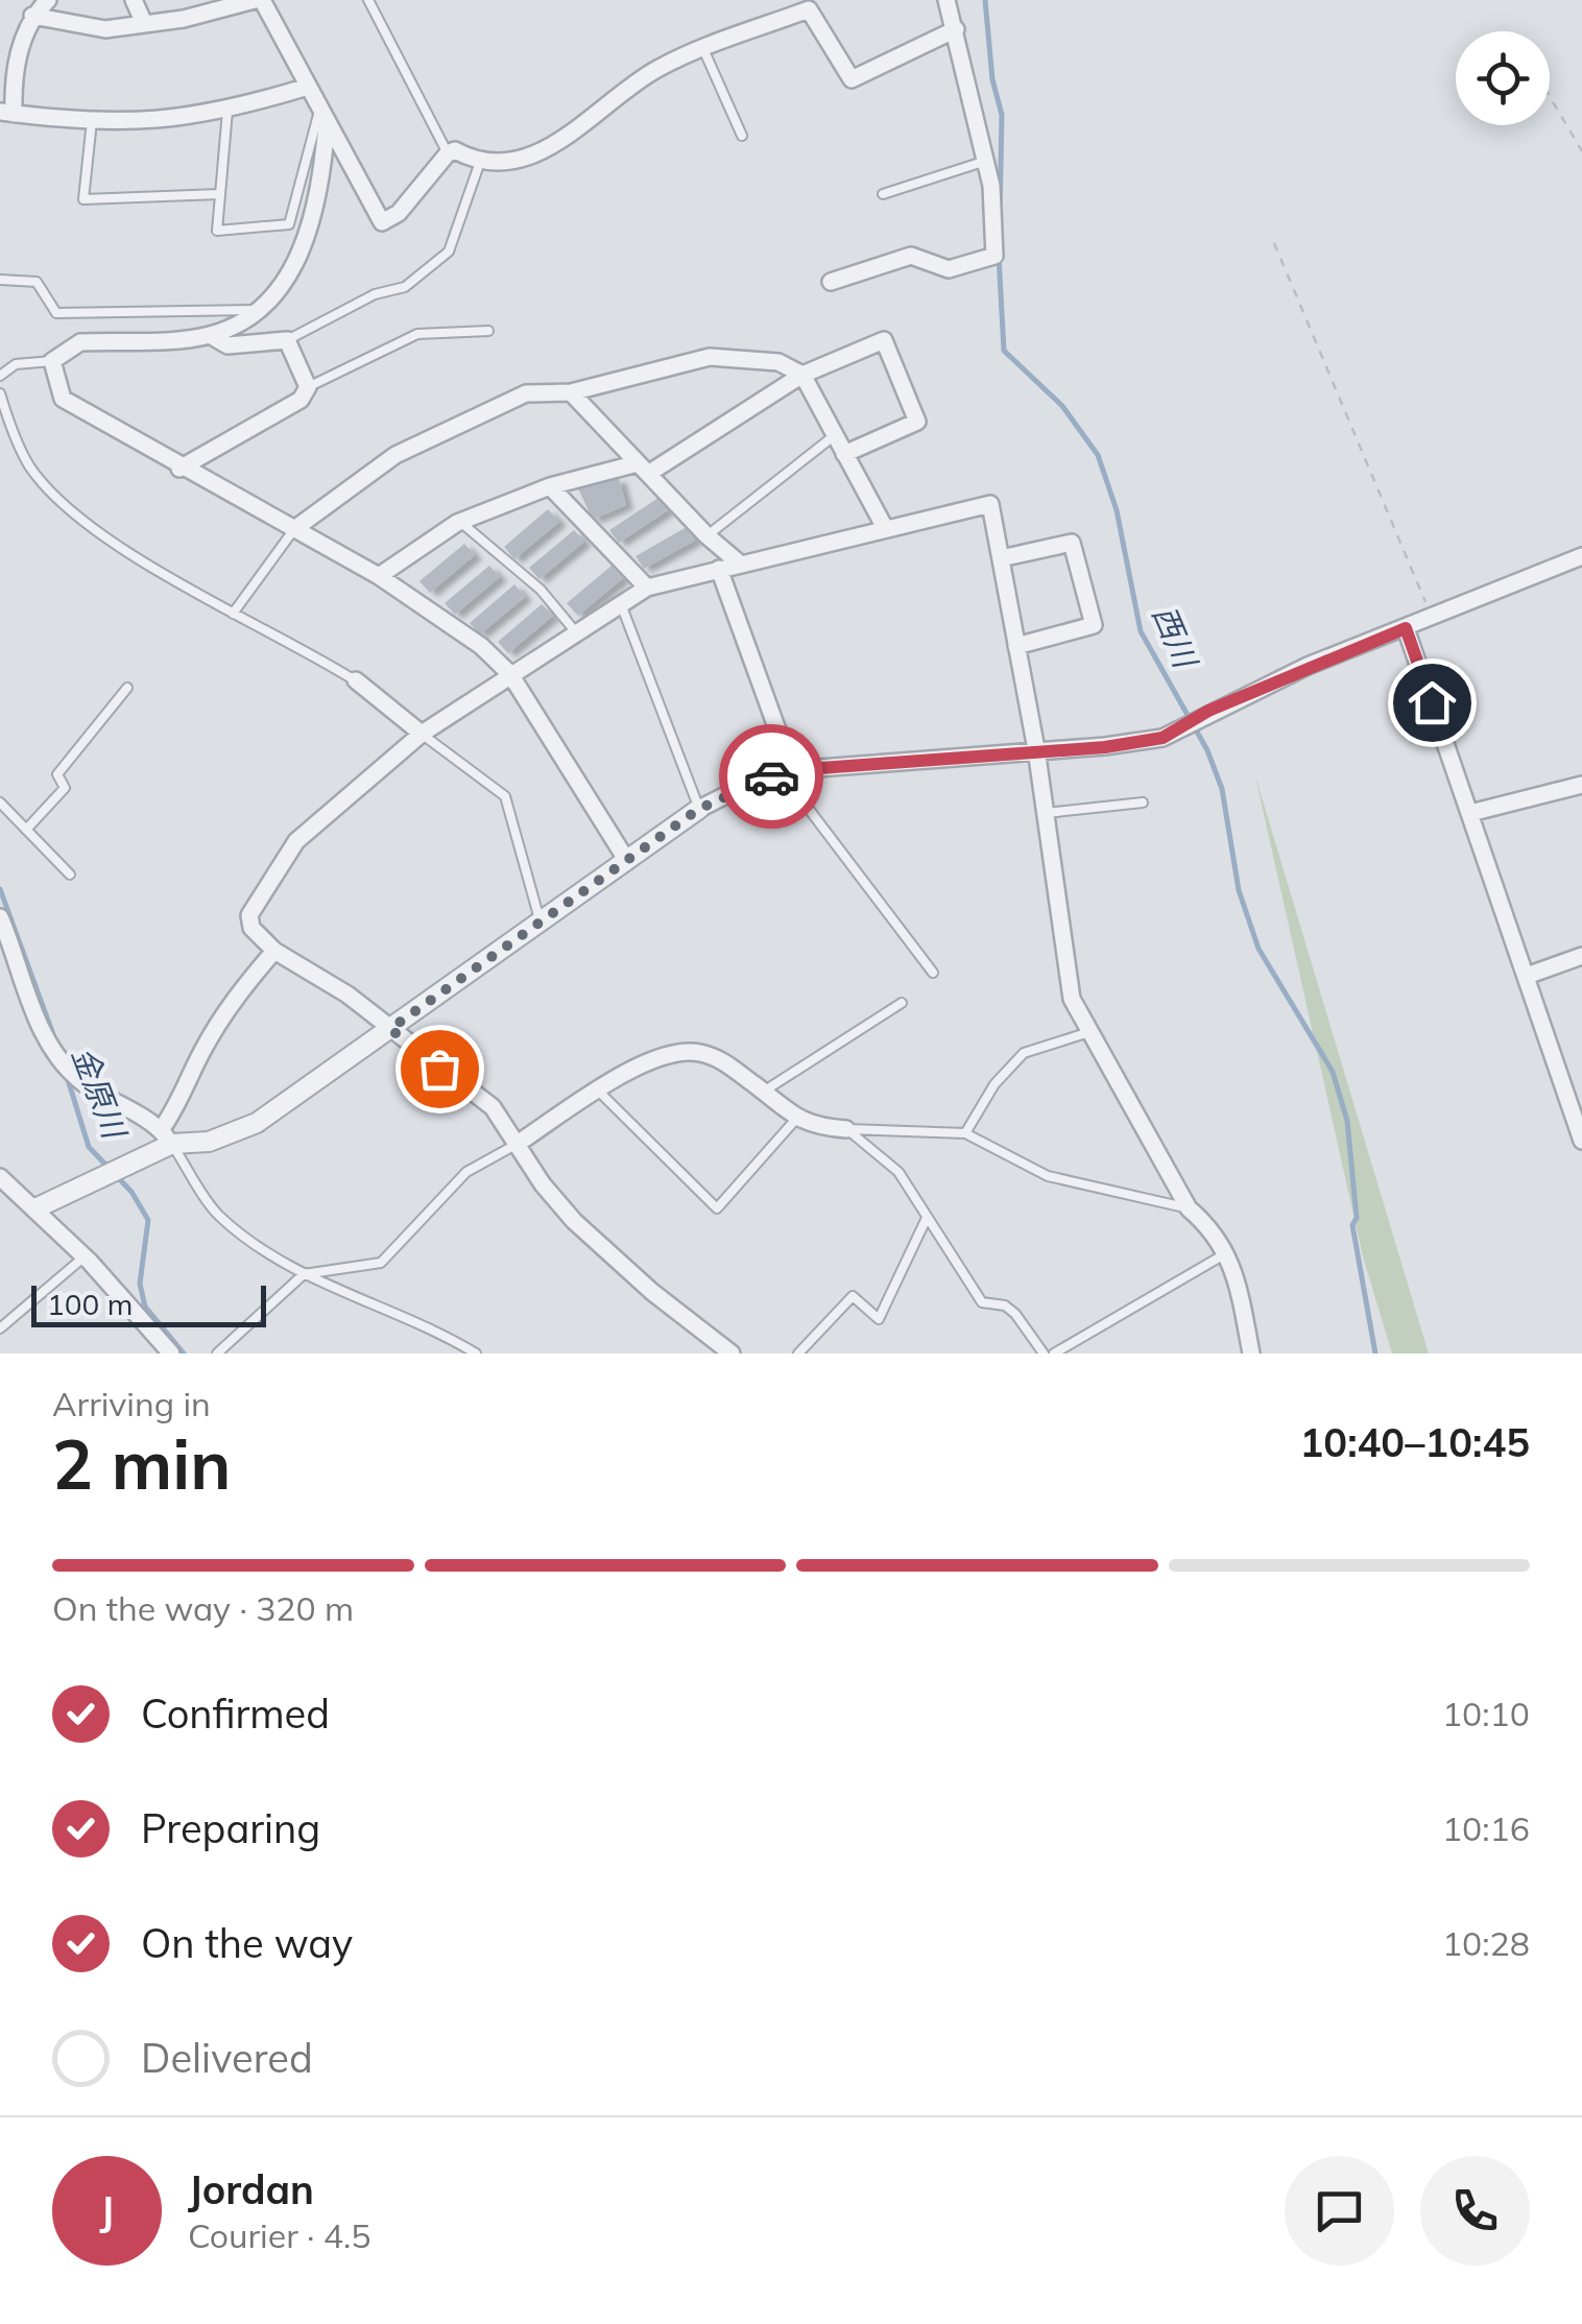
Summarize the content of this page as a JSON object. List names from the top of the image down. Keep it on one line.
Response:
{"water":["西川","金原川"],"scale_bar":"100 m","page":{"scale":"100 m","heading":["2 min","Arriving in","10:40–10:45"],"panel":["Jordan","Courier · 4.5"],"bar":"On the way · 320 m","list":[["Confirmed","10:10"],["Preparing","10:16"],["On the way","10:28"],"Delivered"],"round":"J"}}
